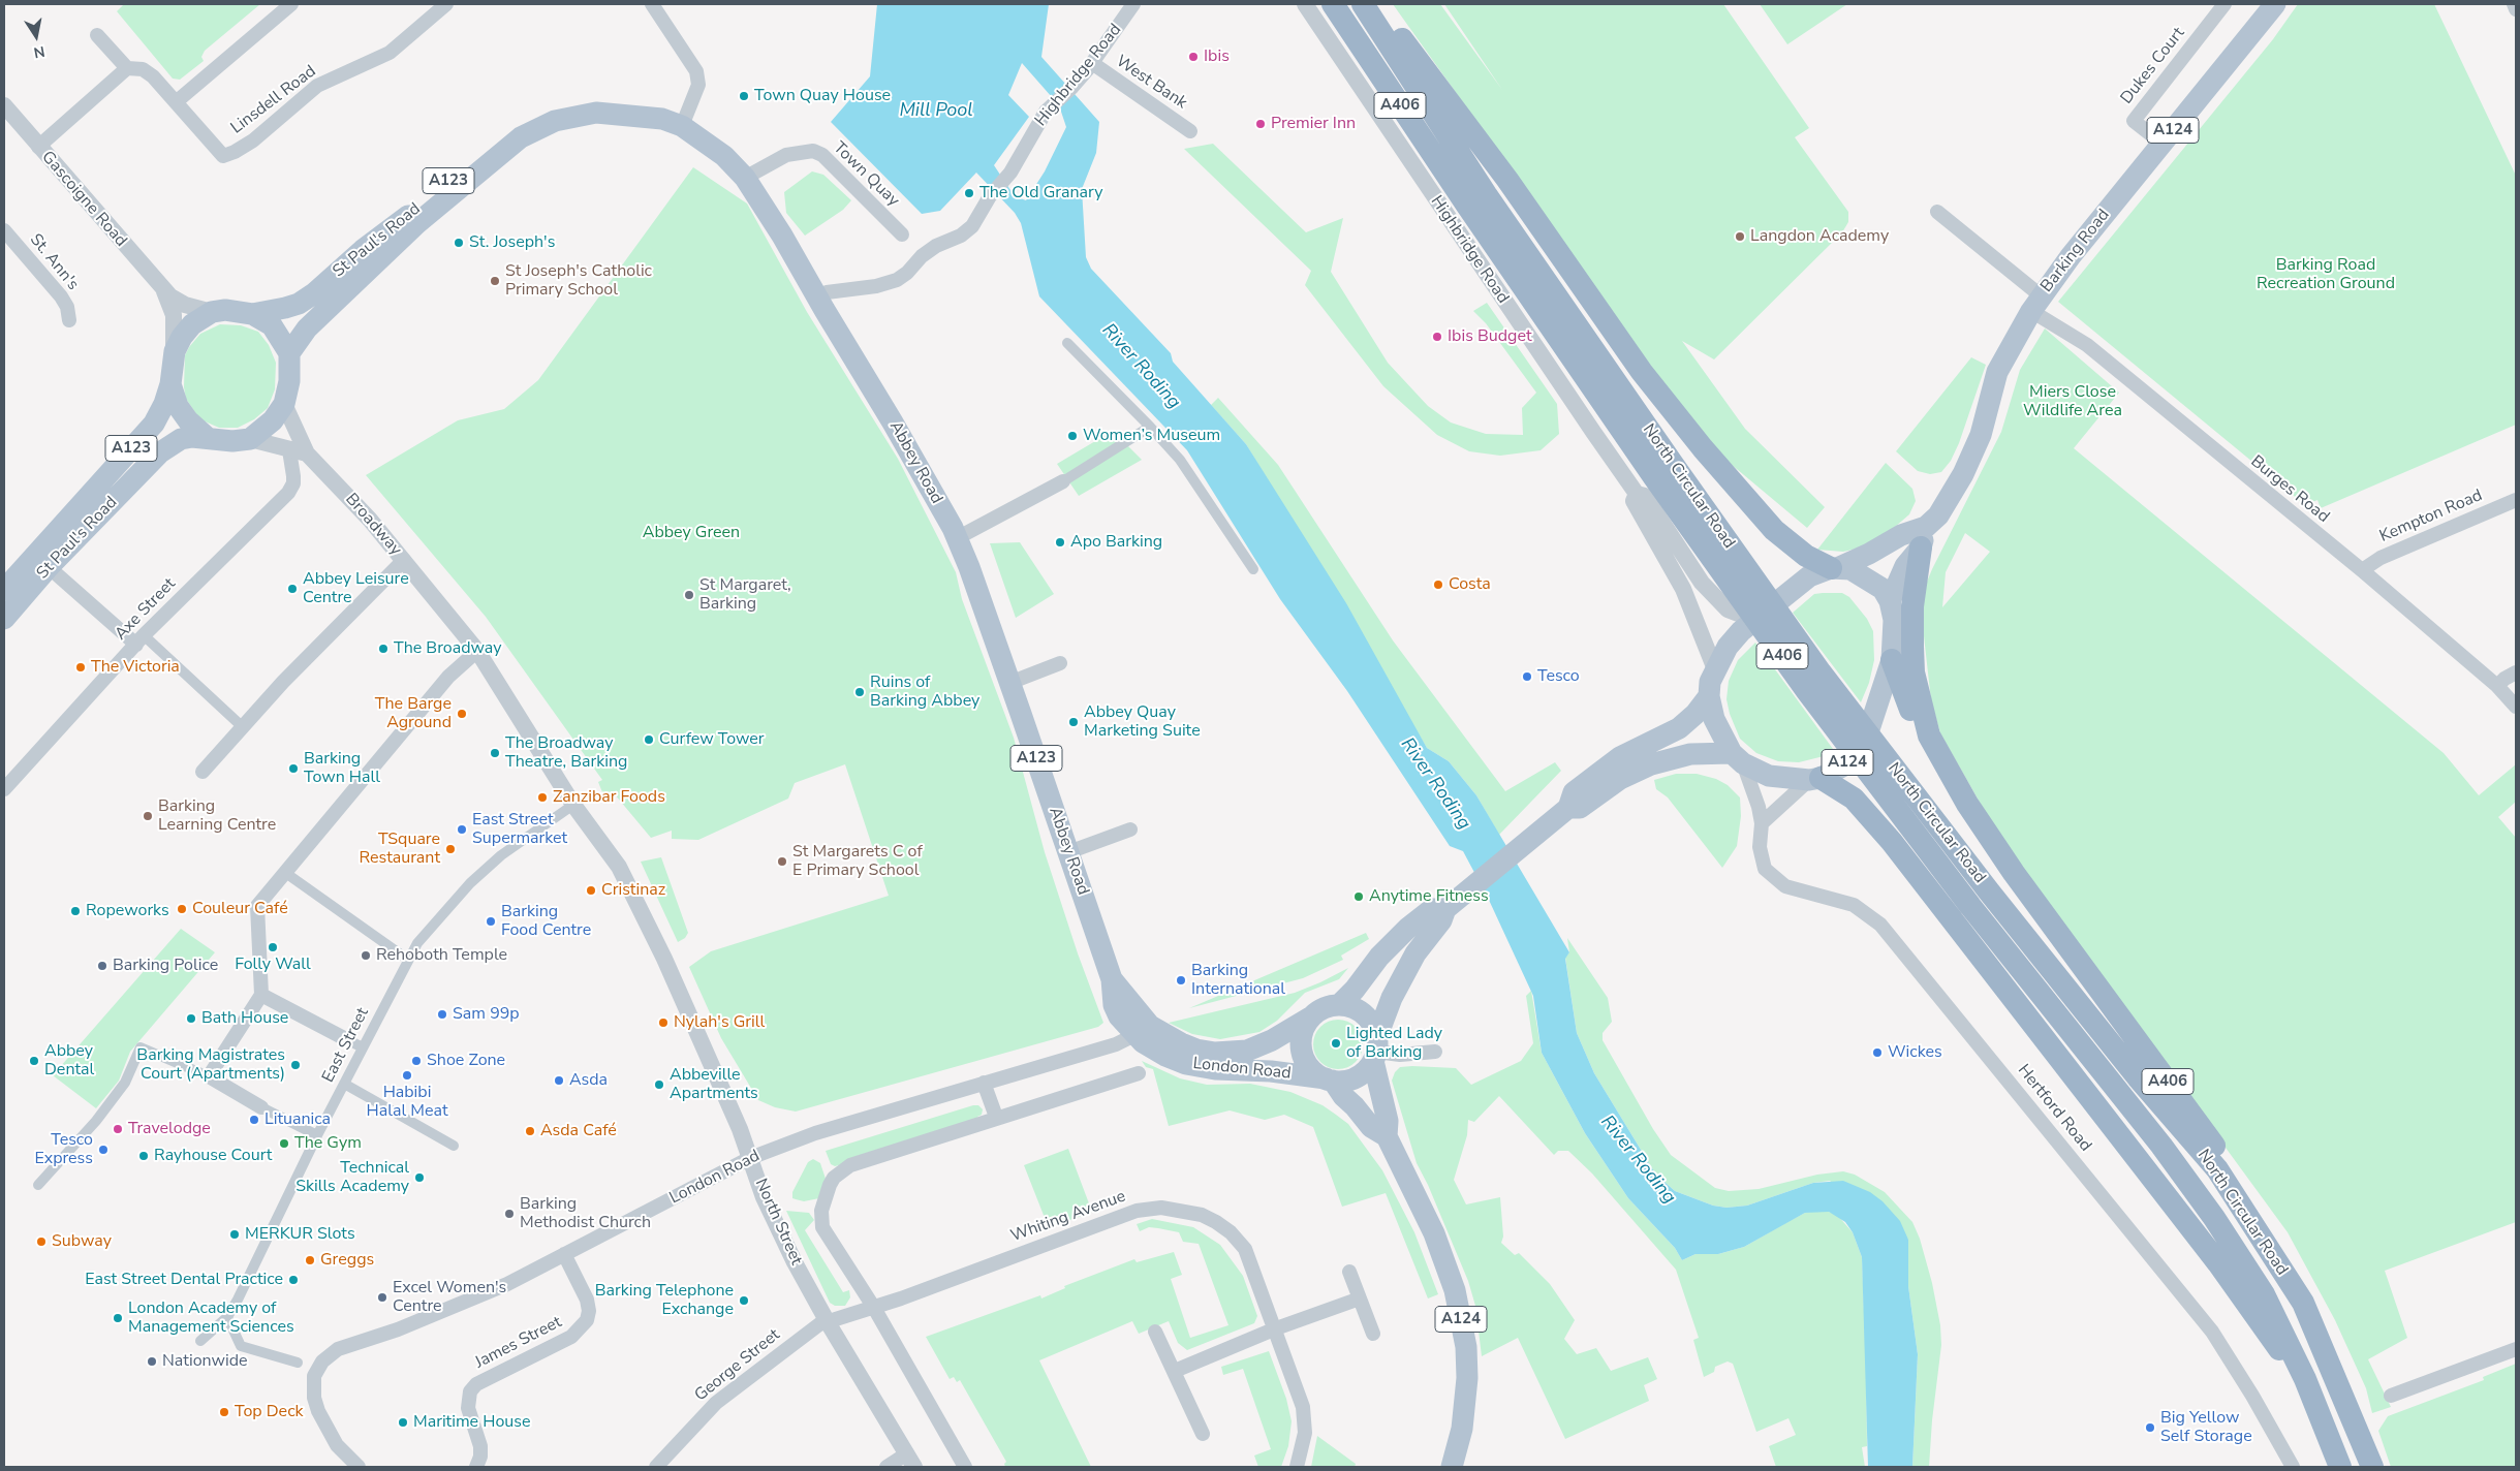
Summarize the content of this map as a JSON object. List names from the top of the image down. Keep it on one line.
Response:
{"streets":{"highway":["A406","North Circular Road"],"main road":["A124","A123","St Paul's Road","Barking Road","Abbey Road","London Road"],"street":["Dukes Court","Highbridge Road","West Bank","Linsdell Road","Town Quay","Gascoigne Road","St. Ann's","Burges Road","Kempton Road","Broadway","Axe Street","East Street","Hertford Road","Whiting Avenue","North Street","James Street","George Street"]},"crossings":[["Dukes Court","Barking Road"],["Highbridge Road","West Bank"],["Highbridge Road","A124"],["Highbridge Road","Abbey Road"],["A406","A124"],["A406","Barking Road"],["A406","North Circular Road"],["A124","Barking Road"],["A124","London Road"],["A124","Hertford Road"],["Town Quay","Abbey Road"],["Gascoigne Road","St Paul's Road"],["Gascoigne Road","Broadway"],["St Paul's Road","Abbey Road"],["St Paul's Road","Broadway"],["Barking Road","Burges Road"],["Abbey Road","London Road"],["Burges Road","Kempton Road"],["Broadway","East Street"],["Broadway","North Street"],["East Street","North Street"],["London Road","North Street"],["London Road","James Street"],["Whiting Avenue","North Street"],["Whiting Avenue","George Street"],["North Street","George Street"]],"water":["Mill Pool","River Roding"],"parks":["Barking Road Recreation Ground","Miers Close Wildlife Area","Abbey Green"],"places":["Ibis","Town Quay House","Premier Inn","The Old Granary","Langdon Academy","St. Joseph's","St Joseph's Catholic Primary School","Ibis Budget","Women’s Museum","Apo Barking","Costa","Abbey Leisure Centre","St Margaret, Barking","The Broadway","The Victoria","Tesco","Ruins of Barking Abbey","The Barge Aground","Abbey Quay Marketing Suite","Curfew Tower","The Broadway Theatre, Barking","Barking Town Hall","Zanzibar Foods","Barking Learning Centre","East Street Supermarket","TSquare Restaurant","St Margarets C of E Primary School","Cristinaz","Anytime Fitness","Couleur Café","Ropeworks","Barking Food Centre","Folly Wall","Rehoboth Temple","Barking Police","Barking International","Sam 99p","Bath House","Nylah's Grill","Lighted Lady of Barking","Wickes","Abbey Dental","Shoe Zone","Barking Magistrates Court (Apartments)","Habibi Halal Meat","Asda","Abbeville Apartments","Lituanica","Travelodge","Asda Café","The Gym","Tesco Express","Rayhouse Court","Technical Skills Academy","Barking Methodist Church","MERKUR Slots","Subway","Greggs","East Street Dental Practice","Excel Women's Centre","Barking Telephone Exchange","London Academy of Management Sciences","Nationwide","Top Deck","Maritime House","Big Yellow Self Storage"],"north":"bottom"}
